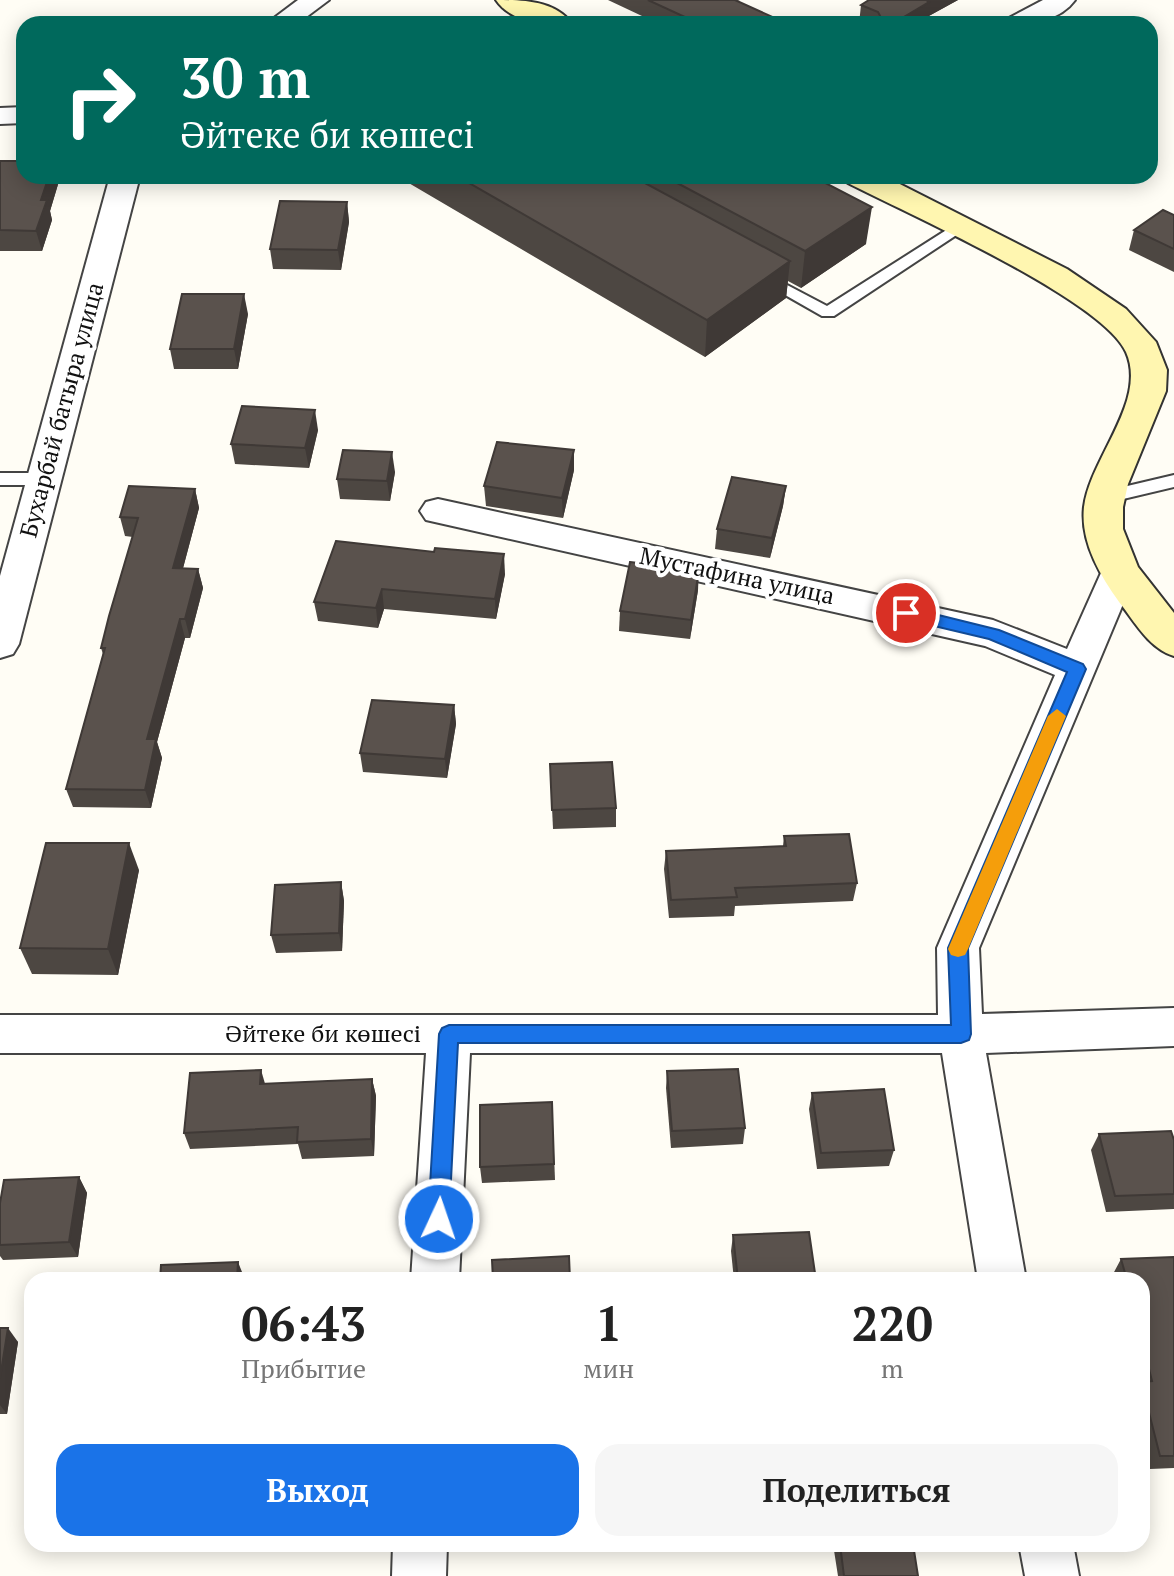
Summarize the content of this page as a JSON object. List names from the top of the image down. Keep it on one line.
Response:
{"streets":{"street":["Бухарбай батыра улица","Мустафина улица","Әйтеке би көшесі"]},"page":{"turn":["30 m","Әйтеке би көшесі"],"eta":["06:43","Прибытие","1","мин","220","m"],"buttons":["Выход","Поделиться"]}}
